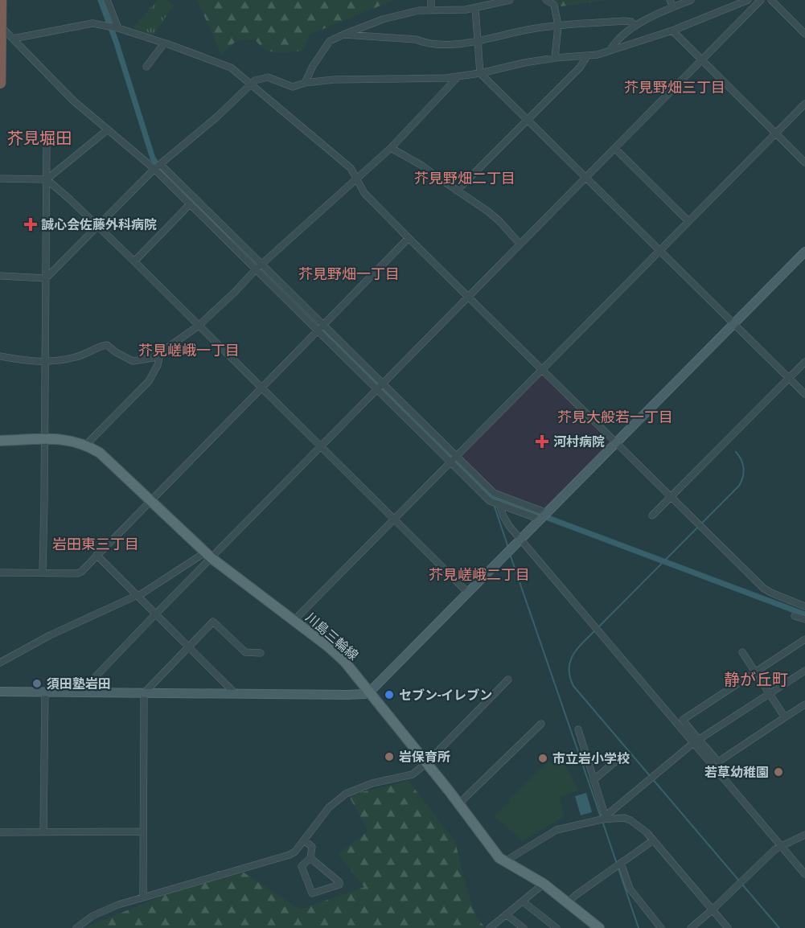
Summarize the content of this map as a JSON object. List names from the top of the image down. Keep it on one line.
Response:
{"streets":{"main road":["川島三輪線"]},"districts":["芥見野畑三丁目","芥見堀田","芥見野畑二丁目","芥見野畑一丁目","芥見嵯峨一丁目","芥見大般若一丁目","岩田東三丁目","芥見嵯峨二丁目","静が丘町"],"places":{"health":["誠心会佐藤外科病院","河村病院"],"other":["須田塾岩田","セブン-イレブン","岩保育所","市立岩小学校","若草幼稚園"]}}
